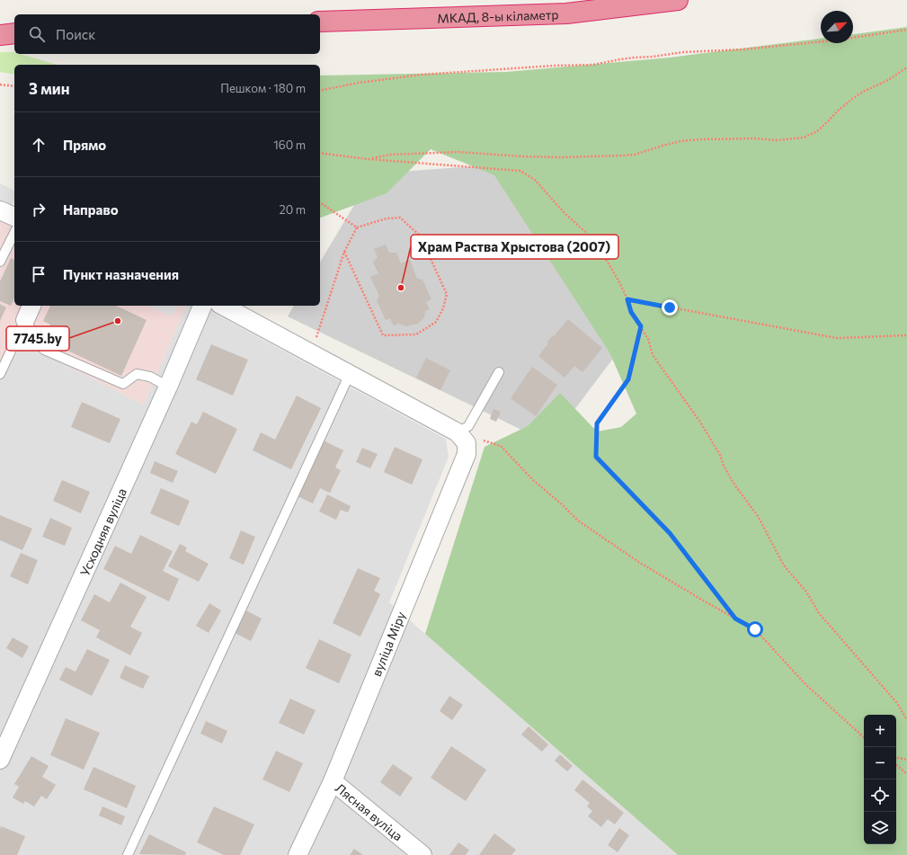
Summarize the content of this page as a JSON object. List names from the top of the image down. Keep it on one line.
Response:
{"streets":{"highway":["МКАД, 8-ы кіламетр"],"street":["Усходняя вуліца","вуліца Міру","Лясная вуліца"]},"crossings":[["вуліца Міру","Лясная вуліца"]],"places":["Храм Раства Хрыстова (2007)","7745.by"],"north":"top right","page":{"search":"Поиск","heading":["3 мин","Пешком · 180 m"],"list":[["Прямо","160 m"],["Направо","20 m"],"Пункт назначения"],"map_buttons":["+","−"]}}
